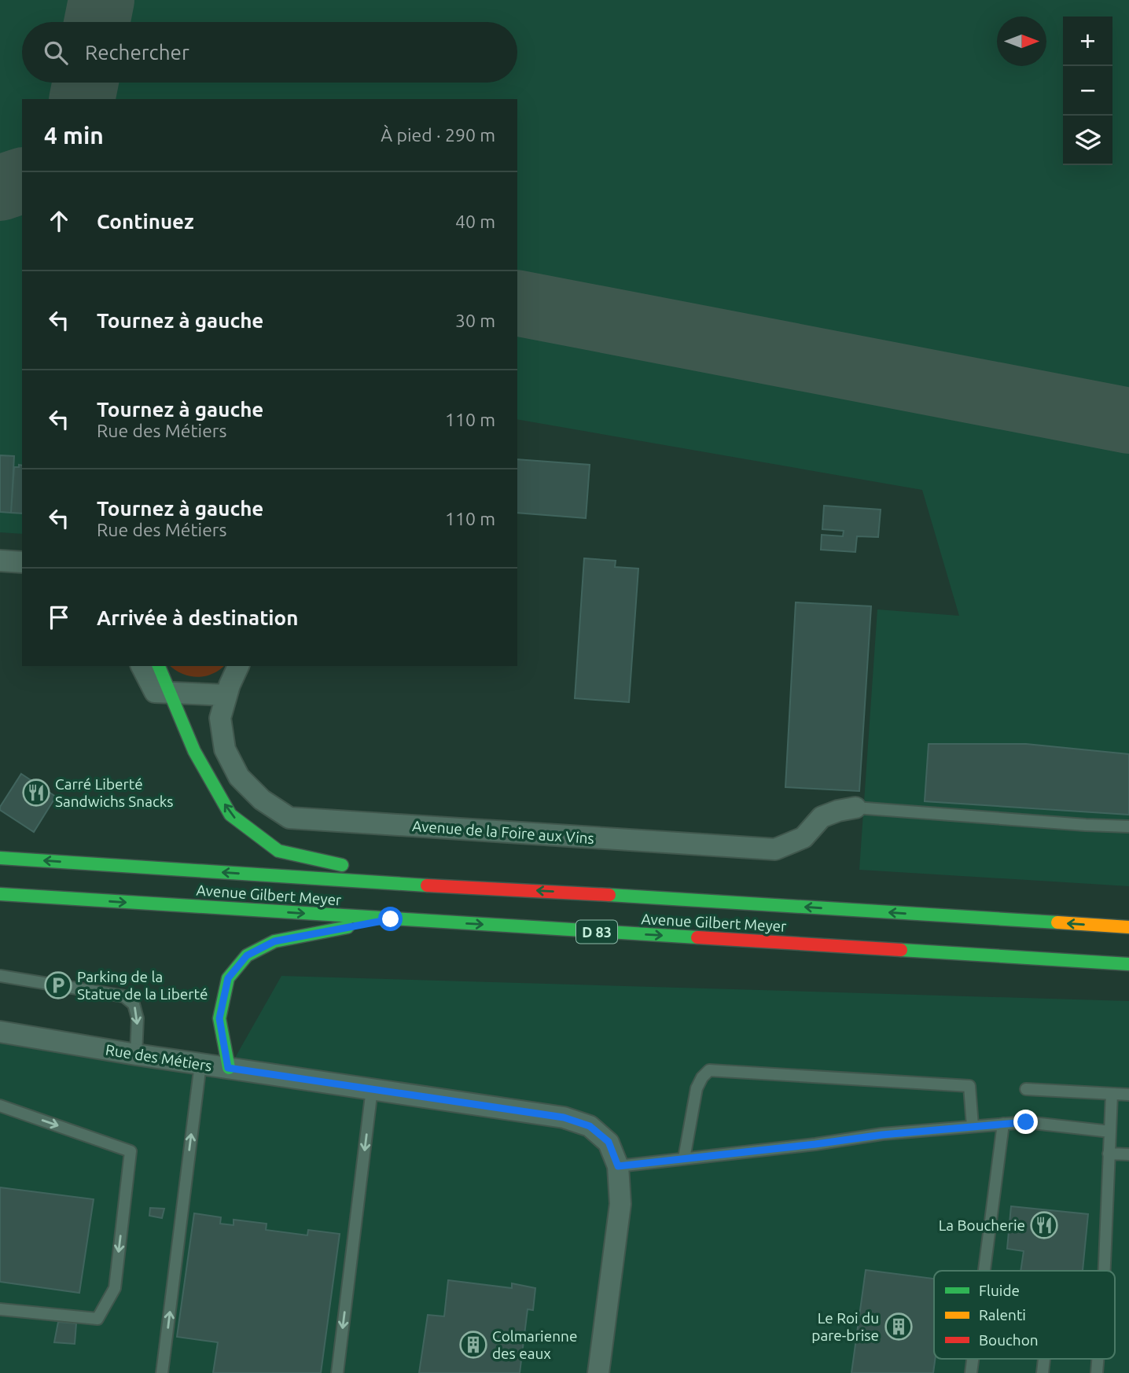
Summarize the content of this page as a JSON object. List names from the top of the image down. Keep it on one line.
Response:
{"streets":{"main road":["Avenue Gilbert Meyer","D 83"],"street":["Avenue de la Foire aux Vins","Rue des Métiers"]},"places":{"restaurant":["Carré Liberté Sandwichs Snacks","La Boucherie"],"parking":["Parking de la Statue de la Liberté"],"building":["Le Roi du pare-brise","Colmarienne des eaux"]},"legend":["Fluide","Ralenti","Bouchon"],"north":"right","page":{"map_buttons":["+","−"],"search":"Rechercher","heading":["4 min","À pied · 290 m"],"list":[["Continuez","40 m"],["Tournez à gauche","30 m"],["Tournez à gauche","Rue des Métiers","110 m"],["Tournez à gauche","Rue des Métiers","110 m"],"Arrivée à destination"]}}
